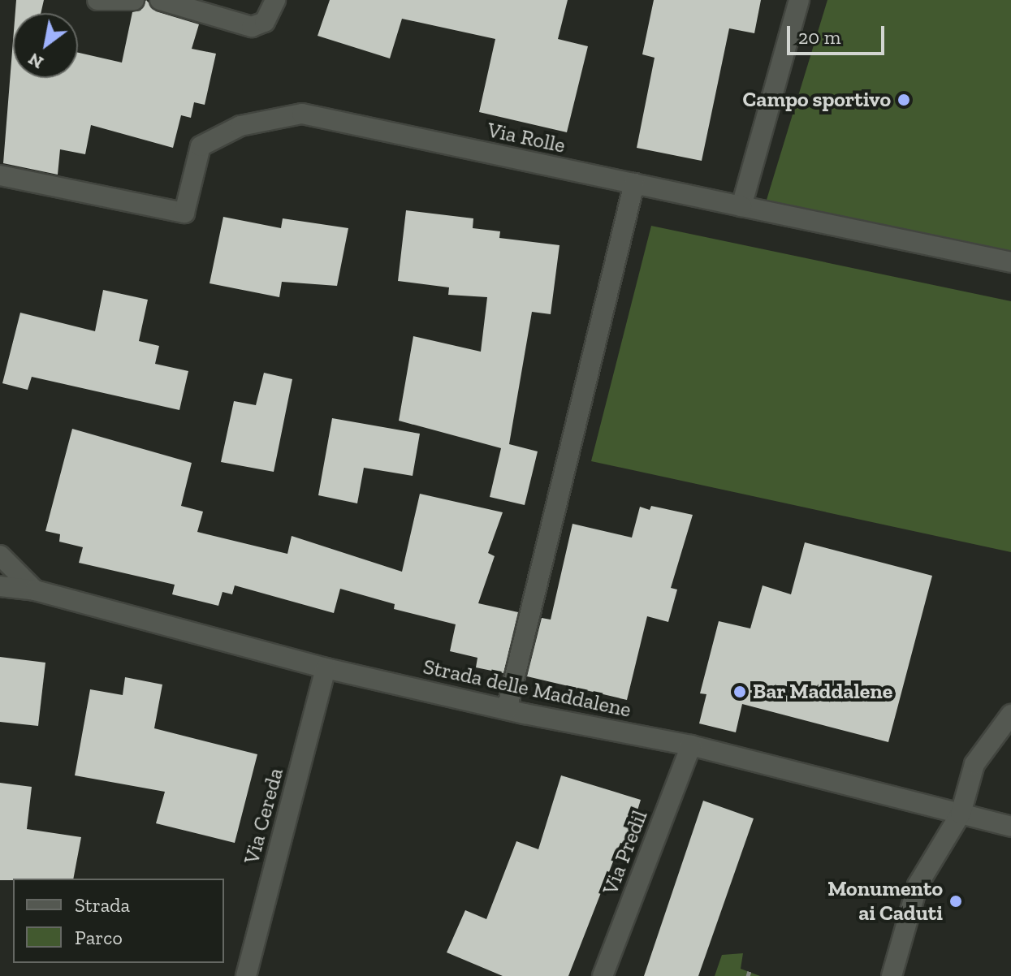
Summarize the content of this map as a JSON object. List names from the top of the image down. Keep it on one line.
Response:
{"streets":{"street":["Via Rolle","Strada delle Maddalene","Via Cereda","Via Predil"]},"crossings":[["Strada delle Maddalene","Via Cereda"],["Strada delle Maddalene","Via Predil"]],"places":["Campo sportivo","Bar Maddalene","Monumento ai Caduti"],"legend":["Strada","Parco"],"scale_bar":"20 m","north":"bottom left"}
